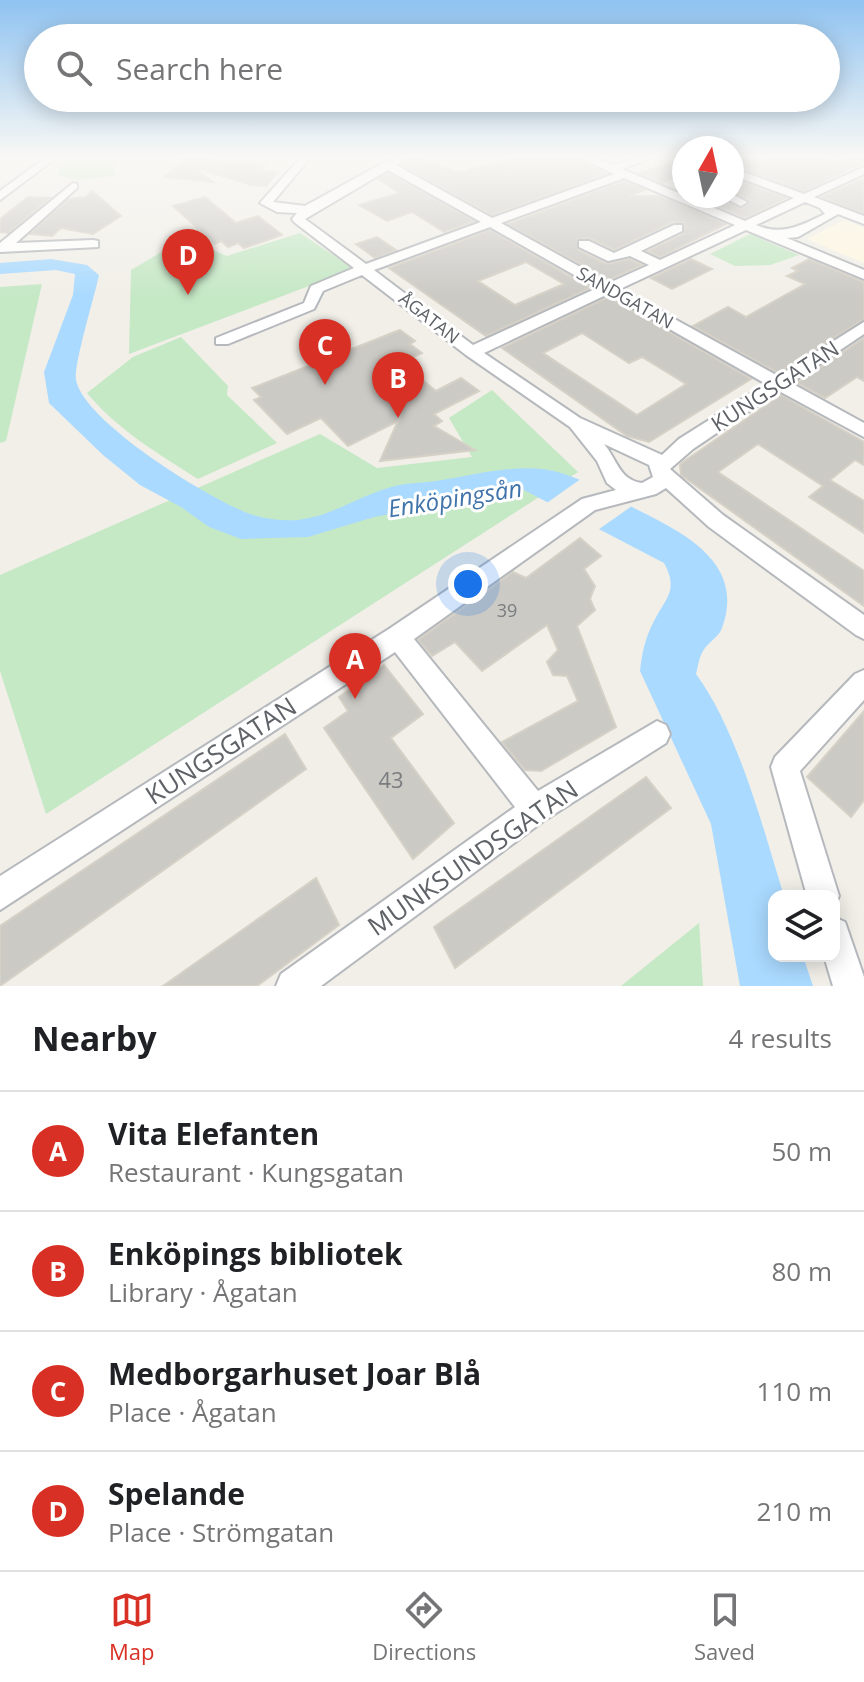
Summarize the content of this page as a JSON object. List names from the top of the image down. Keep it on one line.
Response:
{"streets":{"street":["SANDGATAN","ÅGATAN","KUNGSGATAN","MUNKSUNDSGATAN"]},"crossings":[["SANDGATAN","KUNGSGATAN"],["ÅGATAN","KUNGSGATAN"]],"water":["Enköpingsån"],"house_numbers":["39","43"],"north":"top","page":{"search":"Search here","pins":["D","C","B","A"],"heading":["Nearby","4 results"],"list":[{"mark":"A","name":"Vita Elefanten","note":"Restaurant · Kungsgatan","value":"50 m"},{"mark":"B","name":"Enköpings bibliotek","note":"Library · Ågatan","value":"80 m"},{"mark":"C","name":"Medborgarhuset Joar Blå","note":"Place · Ågatan","value":"110 m"},{"mark":"D","name":"Spelande","note":"Place · Strömgatan","value":"210 m"}],"nav":["Map","Directions","Saved"]}}
